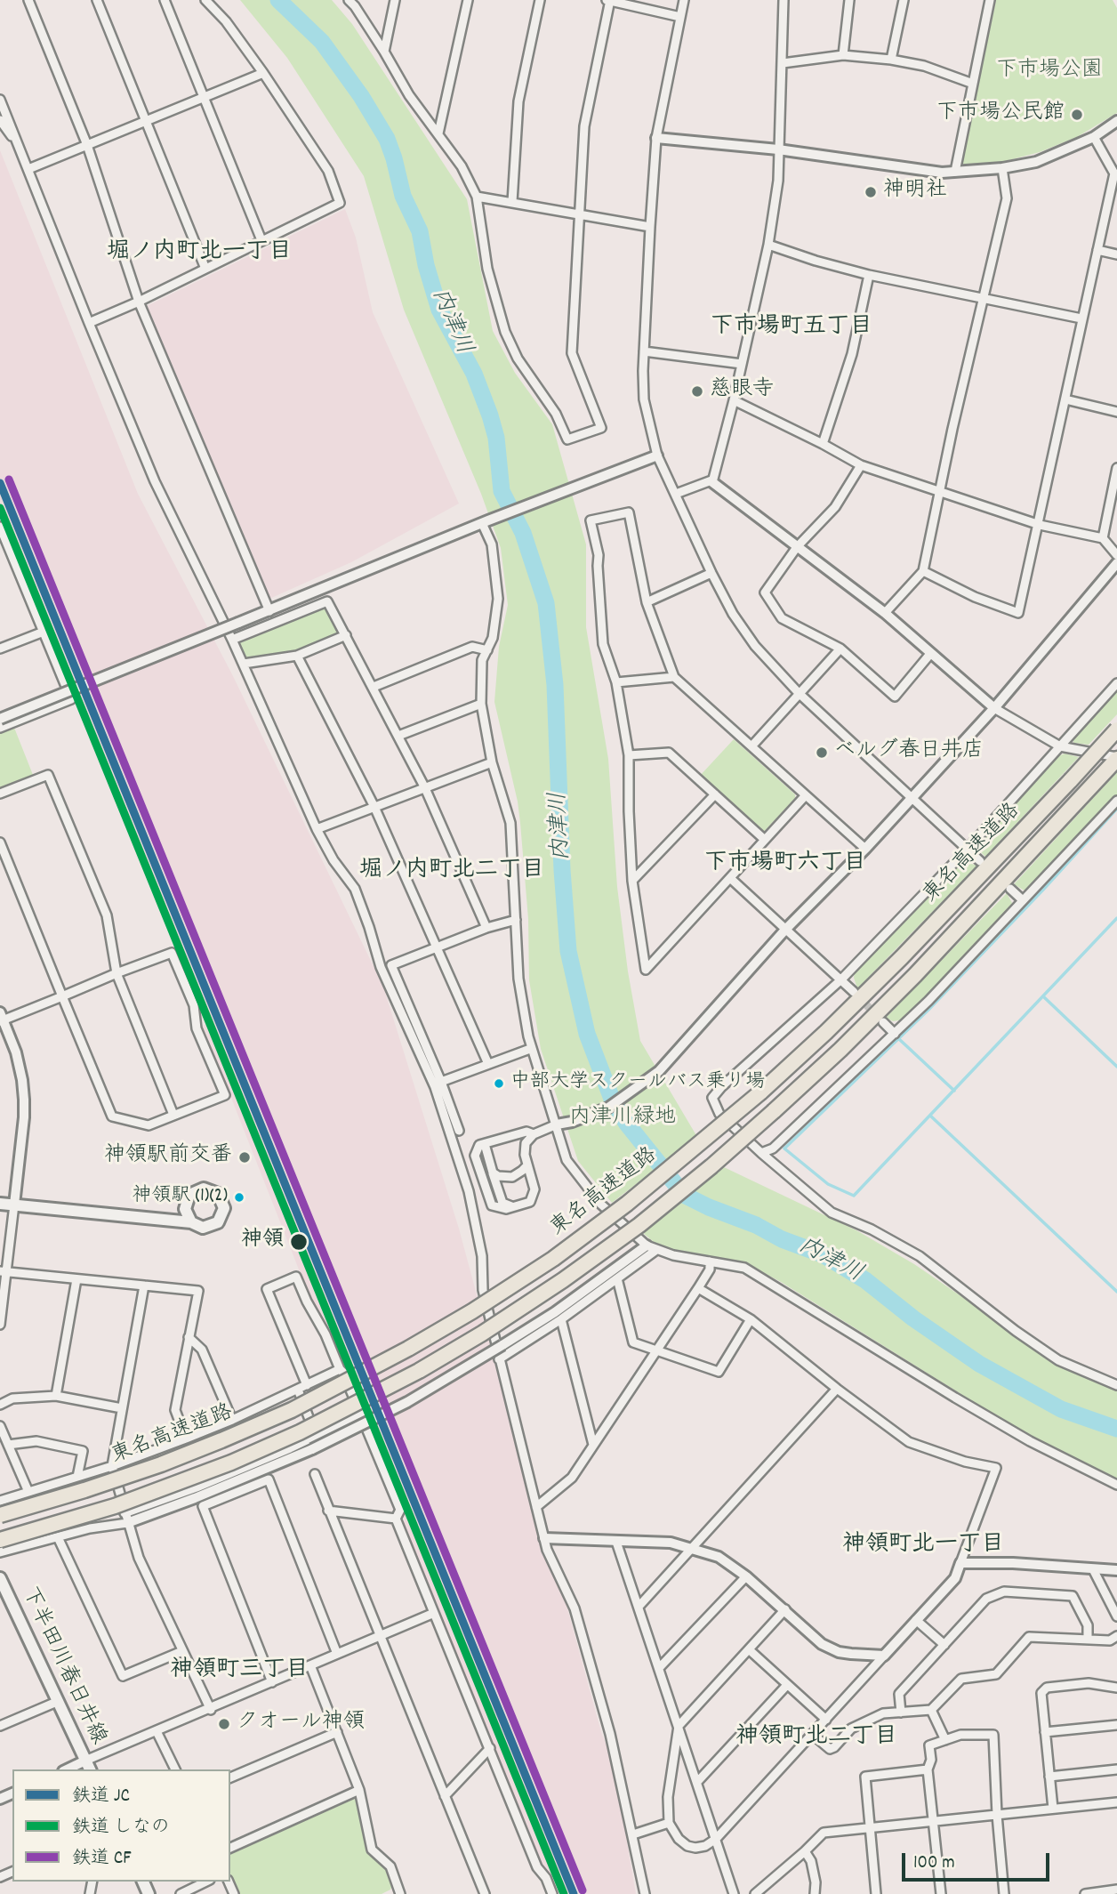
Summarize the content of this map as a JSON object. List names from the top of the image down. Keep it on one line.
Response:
{"streets":{"highway":["東名高速道路"],"main road":["下半田川春日井線"]},"districts":["堀ノ内町北一丁目","下市場町五丁目","下市場町六丁目","堀ノ内町北二丁目","神領町北一丁目","神領町三丁目","神領町北二丁目"],"water":["内津川"],"parks":["下市場公園","内津川緑地"],"places":["下市場公民館","神明社","慈眼寺","ベルグ春日井店","中部大学スクールバス乗り場","神領駅前交番","神領駅 (1)(2)","神領","クオール神領"],"lines":["rail line CF","rail line JC","rail line しなの"],"legend":["鉄道 JC","鉄道 しなの","鉄道 CF"],"scale_bar":"100 m"}
